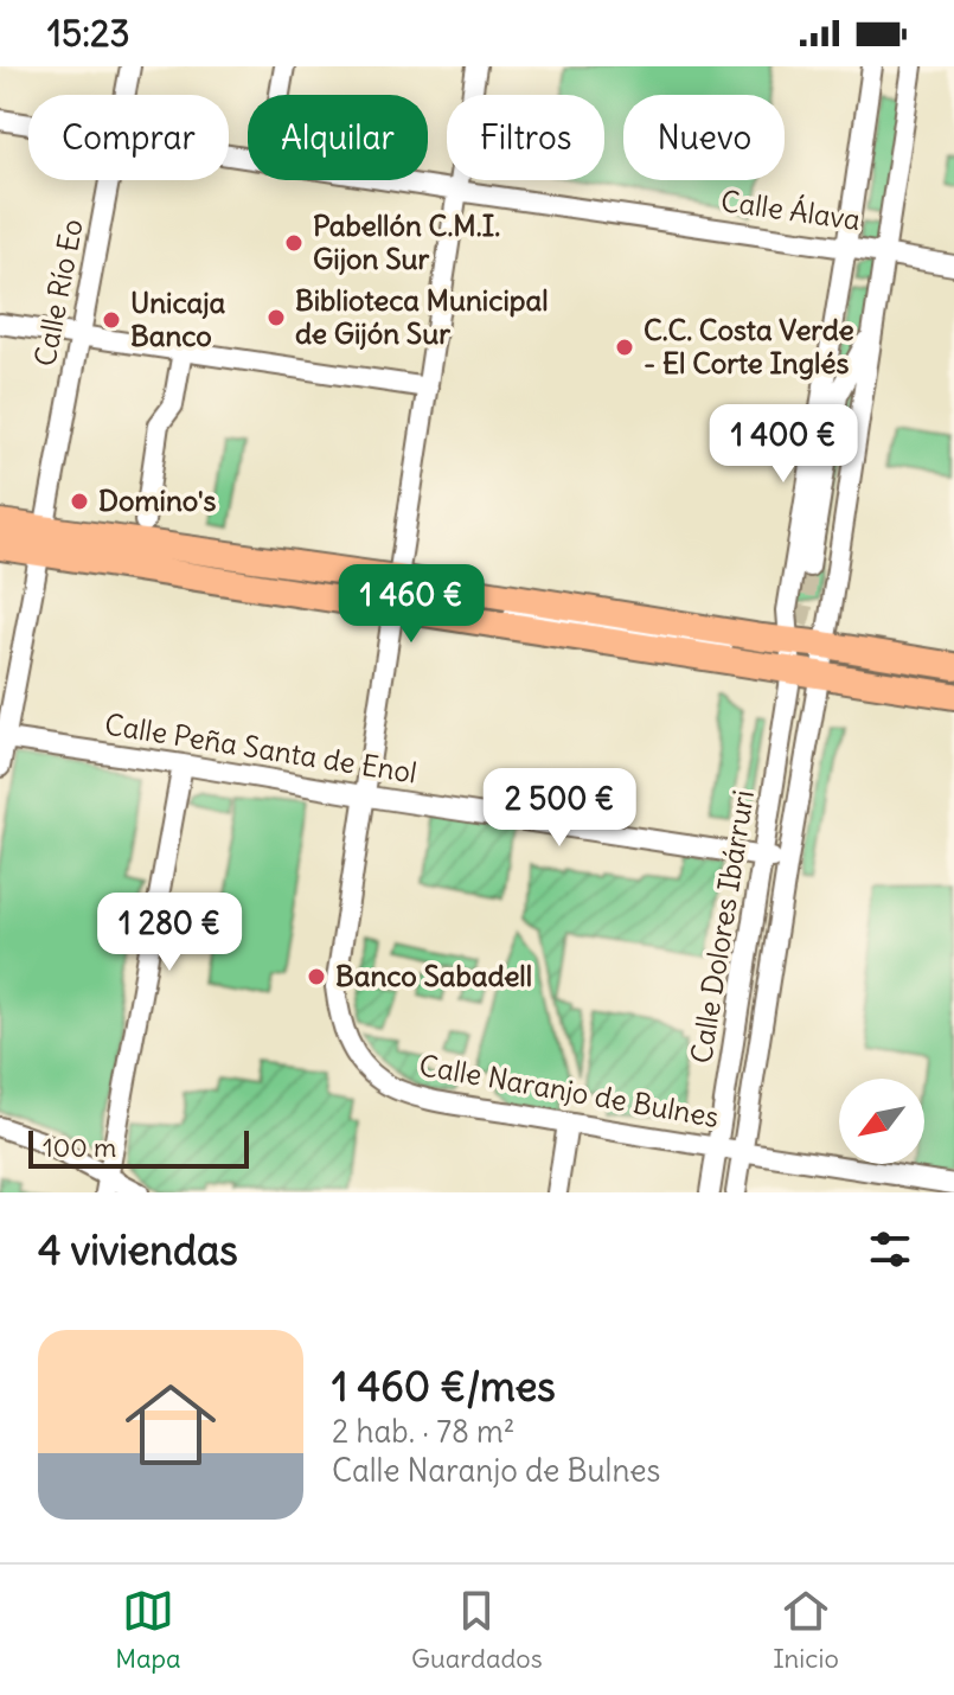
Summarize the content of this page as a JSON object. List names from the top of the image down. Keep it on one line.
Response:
{"streets":{"street":["Calle Álava","Calle Río Eo","Calle Peña Santa de Enol","Calle Dolores Ibárruri","Calle Naranjo de Bulnes"]},"crossings":[["Calle Álava","Calle Naranjo de Bulnes"],["Calle Río Eo","Calle Peña Santa de Enol"],["Calle Peña Santa de Enol","Calle Dolores Ibárruri"],["Calle Peña Santa de Enol","Calle Naranjo de Bulnes"],["Calle Dolores Ibárruri","Calle Naranjo de Bulnes"]],"places":["Pabellón C.M.I. Gijon Sur","Biblioteca Municipal de Gijón Sur","Unicaja Banco","C.C. Costa Verde - El Corte Inglés","Domino's","Banco Sabadell"],"scale_bar":"100 m","north":"bottom left","page":{"status":"15:23","chip":["Comprar","Alquilar","Filtros","Nuevo"],"price":["1 400 €","1 460 €","2 500 €","1 280 €"],"scale":"100 m","heading":"4 viviendas","list":[{"name":"1 460 €/mes","note":"2 hab. · 78 m² · Calle Naranjo de Bulnes"}],"tabs":["Mapa","Guardados","Inicio"]}}
